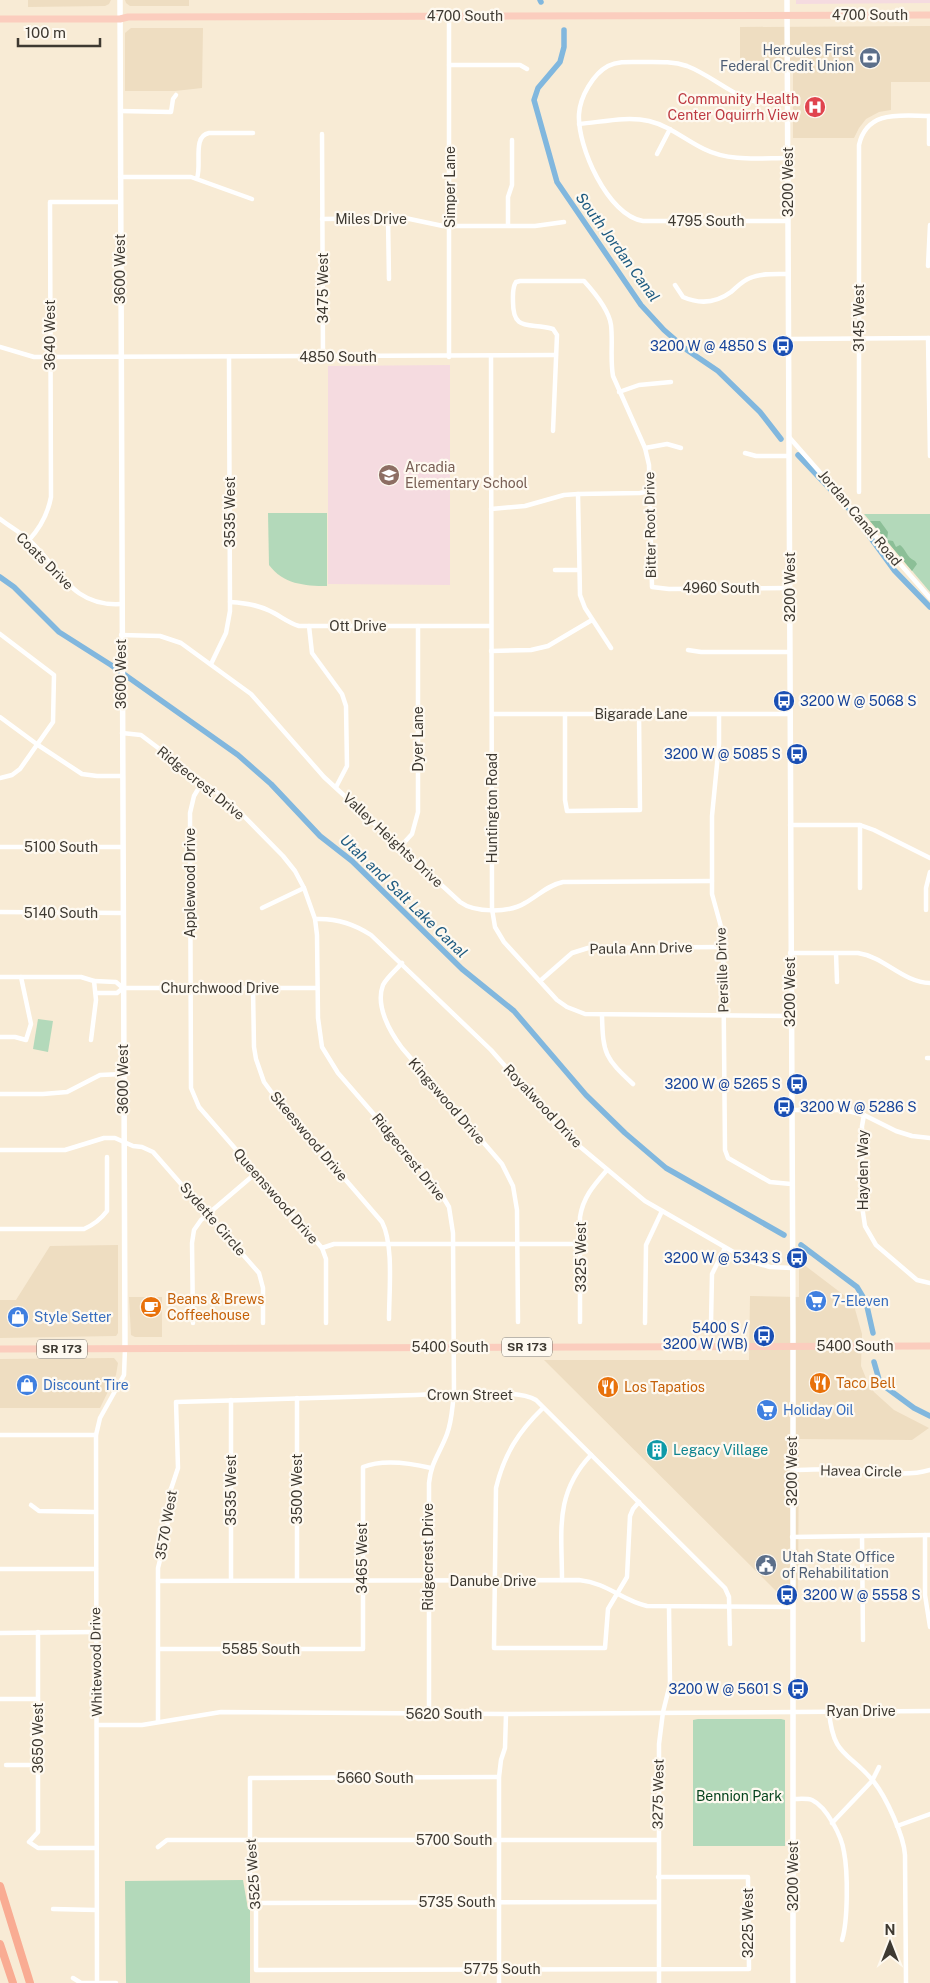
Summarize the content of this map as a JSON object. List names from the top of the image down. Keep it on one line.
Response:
{"streets":{"main road":["4700 South","5400 South","SR 173"],"street":["3200 West","Simper Lane","Miles Drive","4795 South","3600 West","3475 West","3145 West","3640 West","4850 South","3535 West","Jordan Canal Road","Bitter Root Drive","Coats Drive","4960 South","Ott Drive","Bigarade Lane","Dyer Lane","Ridgecrest Drive","Huntington Road","Valley Heights Drive","5100 South","Applewood Drive","5140 South","Paula Ann Drive","Persille Drive","Churchwood Drive","Kingswood Drive","Royalwood Drive","Skeeswood Drive","Hayden Way","Queenswood Drive","Sydette Circle","3325 West","Crown Street","Havea Circle","3500 West","3570 West","3465 West","Danube Drive","5585 South","Whitewood Drive","Ryan Drive","5620 South","3650 West","5660 South","3275 West","5700 South","3525 West","5735 South","3225 West","5775 South"]},"crossings":[["4700 South","3200 West"],["4700 South","Simper Lane"],["4700 South","3600 West"],["3200 West","4795 South"],["3200 West","Jordan Canal Road"],["3200 West","4960 South"],["3200 West","Bigarade Lane"],["3200 West","Huntington Road"],["3200 West","Persille Drive"],["3200 West","Royalwood Drive"],["3200 West","5400 South"],["3200 West","Havea Circle"],["3200 West","Danube Drive"],["3200 West","Ryan Drive"],["3200 West","5620 South"],["Simper Lane","Miles Drive"],["Simper Lane","4850 South"],["Miles Drive","3475 West"],["3600 West","3640 West"],["3600 West","4850 South"],["3600 West","Coats Drive"],["3600 West","Ridgecrest Drive"],["3600 West","Valley Heights Drive"],["3600 West","5100 South"],["3600 West","5140 South"],["3600 West","Churchwood Drive"],["3600 West","Sydette Circle"],["3600 West","5400 South"],["3600 West","Whitewood Drive"],["3475 West","4850 South"],["3640 West","4850 South"],["3640 West","Coats Drive"],["4850 South","3535 West"],["4850 South","Bitter Root Drive"],["4850 South","Huntington Road"],["3535 West","Ott Drive"],["3535 West","Valley Heights Drive"],["3535 West","Crown Street"],["3535 West","Danube Drive"],["Bitter Root Drive","4960 South"],["Ott Drive","Dyer Lane"],["Ott Drive","Huntington Road"],["Bigarade Lane","Huntington Road"],["Bigarade Lane","Persille Drive"],["Dyer Lane","Valley Heights Drive"],["Ridgecrest Drive","Applewood Drive"],["Ridgecrest Drive","Churchwood Drive"],["Ridgecrest Drive","Royalwood Drive"],["Ridgecrest Drive","Queenswood Drive"],["Ridgecrest Drive","5400 South"],["Ridgecrest Drive","Crown Street"],["Ridgecrest Drive","3465 West"],["Ridgecrest Drive","Danube Drive"],["Ridgecrest Drive","5620 South"],["Huntington Road","Valley Heights Drive"],["Huntington Road","Paula Ann Drive"],["Huntington Road","Persille Drive"],["Valley Heights Drive","Persille Drive"],["Applewood Drive","Churchwood Drive"],["Applewood Drive","Queenswood Drive"],["Paula Ann Drive","Persille Drive"],["Churchwood Drive","Skeeswood Drive"],["Churchwood Drive","Queenswood Drive"],["Kingswood Drive","Royalwood Drive"],["Kingswood Drive","Queenswood Drive"],["Royalwood Drive","3325 West"],["Skeeswood Drive","Queenswood Drive"],["Queenswood Drive","3325 West"],["5400 South","Whitewood Drive"],["Crown Street","3500 West"],["Crown Street","3570 West"],["Crown Street","Danube Drive"],["3500 West","Danube Drive"],["3570 West","Danube Drive"],["3570 West","5585 South"],["3570 West","5620 South"],["3465 West","Danube Drive"],["3465 West","5585 South"],["Danube Drive","3275 West"],["Whitewood Drive","5620 South"],["Whitewood Drive","3650 West"],["Ryan Drive","5620 South"],["5620 South","3275 West"],["5660 South","3525 West"],["3275 West","5700 South"],["3275 West","5735 South"],["3275 West","3225 West"],["3275 West","5775 South"],["5700 South","3525 West"],["3525 West","5735 South"],["3525 West","5775 South"],["3225 West","5775 South"]],"water":["South Jordan Canal","Utah and Salt Lake Canal"],"parks":["Bennion Park"],"places":{"bank":["Hercules First Federal Credit Union"],"hospital":["Community Health Center Oquirrh View"],"bus stop":["3200 W @ 4850 S","3200 W @ 5068 S","3200 W @ 5085 S","3200 W @ 5265 S","3200 W @ 5286 S","3200 W @ 5343 S","5400 S / 3200 W (WB)","3200 W @ 5558 S","3200 W @ 5601 S"],"school or university":["Arcadia Elementary School"],"supermarket":["7-Eleven","Holiday Oil"],"cafe":["Beans & Brews Coffeehouse"],"shop":["Style Setter","Discount Tire"],"restaurant":["Taco Bell","Los Tapatios"],"building":["Legacy Village"],"public building":["Utah State Office of Rehabilitation"]},"scale_bar":"100 m","north":"top"}
